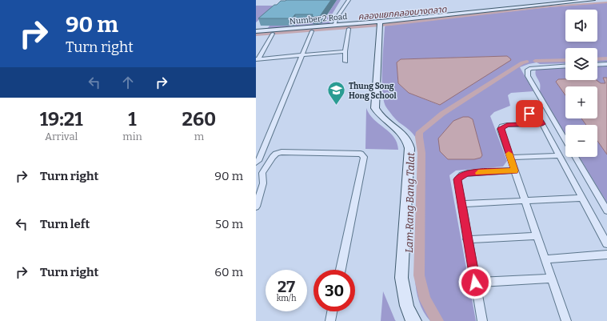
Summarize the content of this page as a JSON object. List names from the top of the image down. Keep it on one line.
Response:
{"streets":{"street":["Number 2 Road"]},"water":["คลองแยกคลองบางตลาด","Lam Rang Bang Talat"],"places":{"school or university":["Thung Song Hong School"]},"page":{"turn":["90 m","Turn right"],"map_buttons":["+","−"],"eta":["19:21","Arrival","1","min","260","m"],"list":[{"name":"Turn right","value":"90 m"},{"name":"Turn left","value":"50 m"},{"name":"Turn right","value":"60 m"}],"speed":"27 km/h","limit":"30"}}
